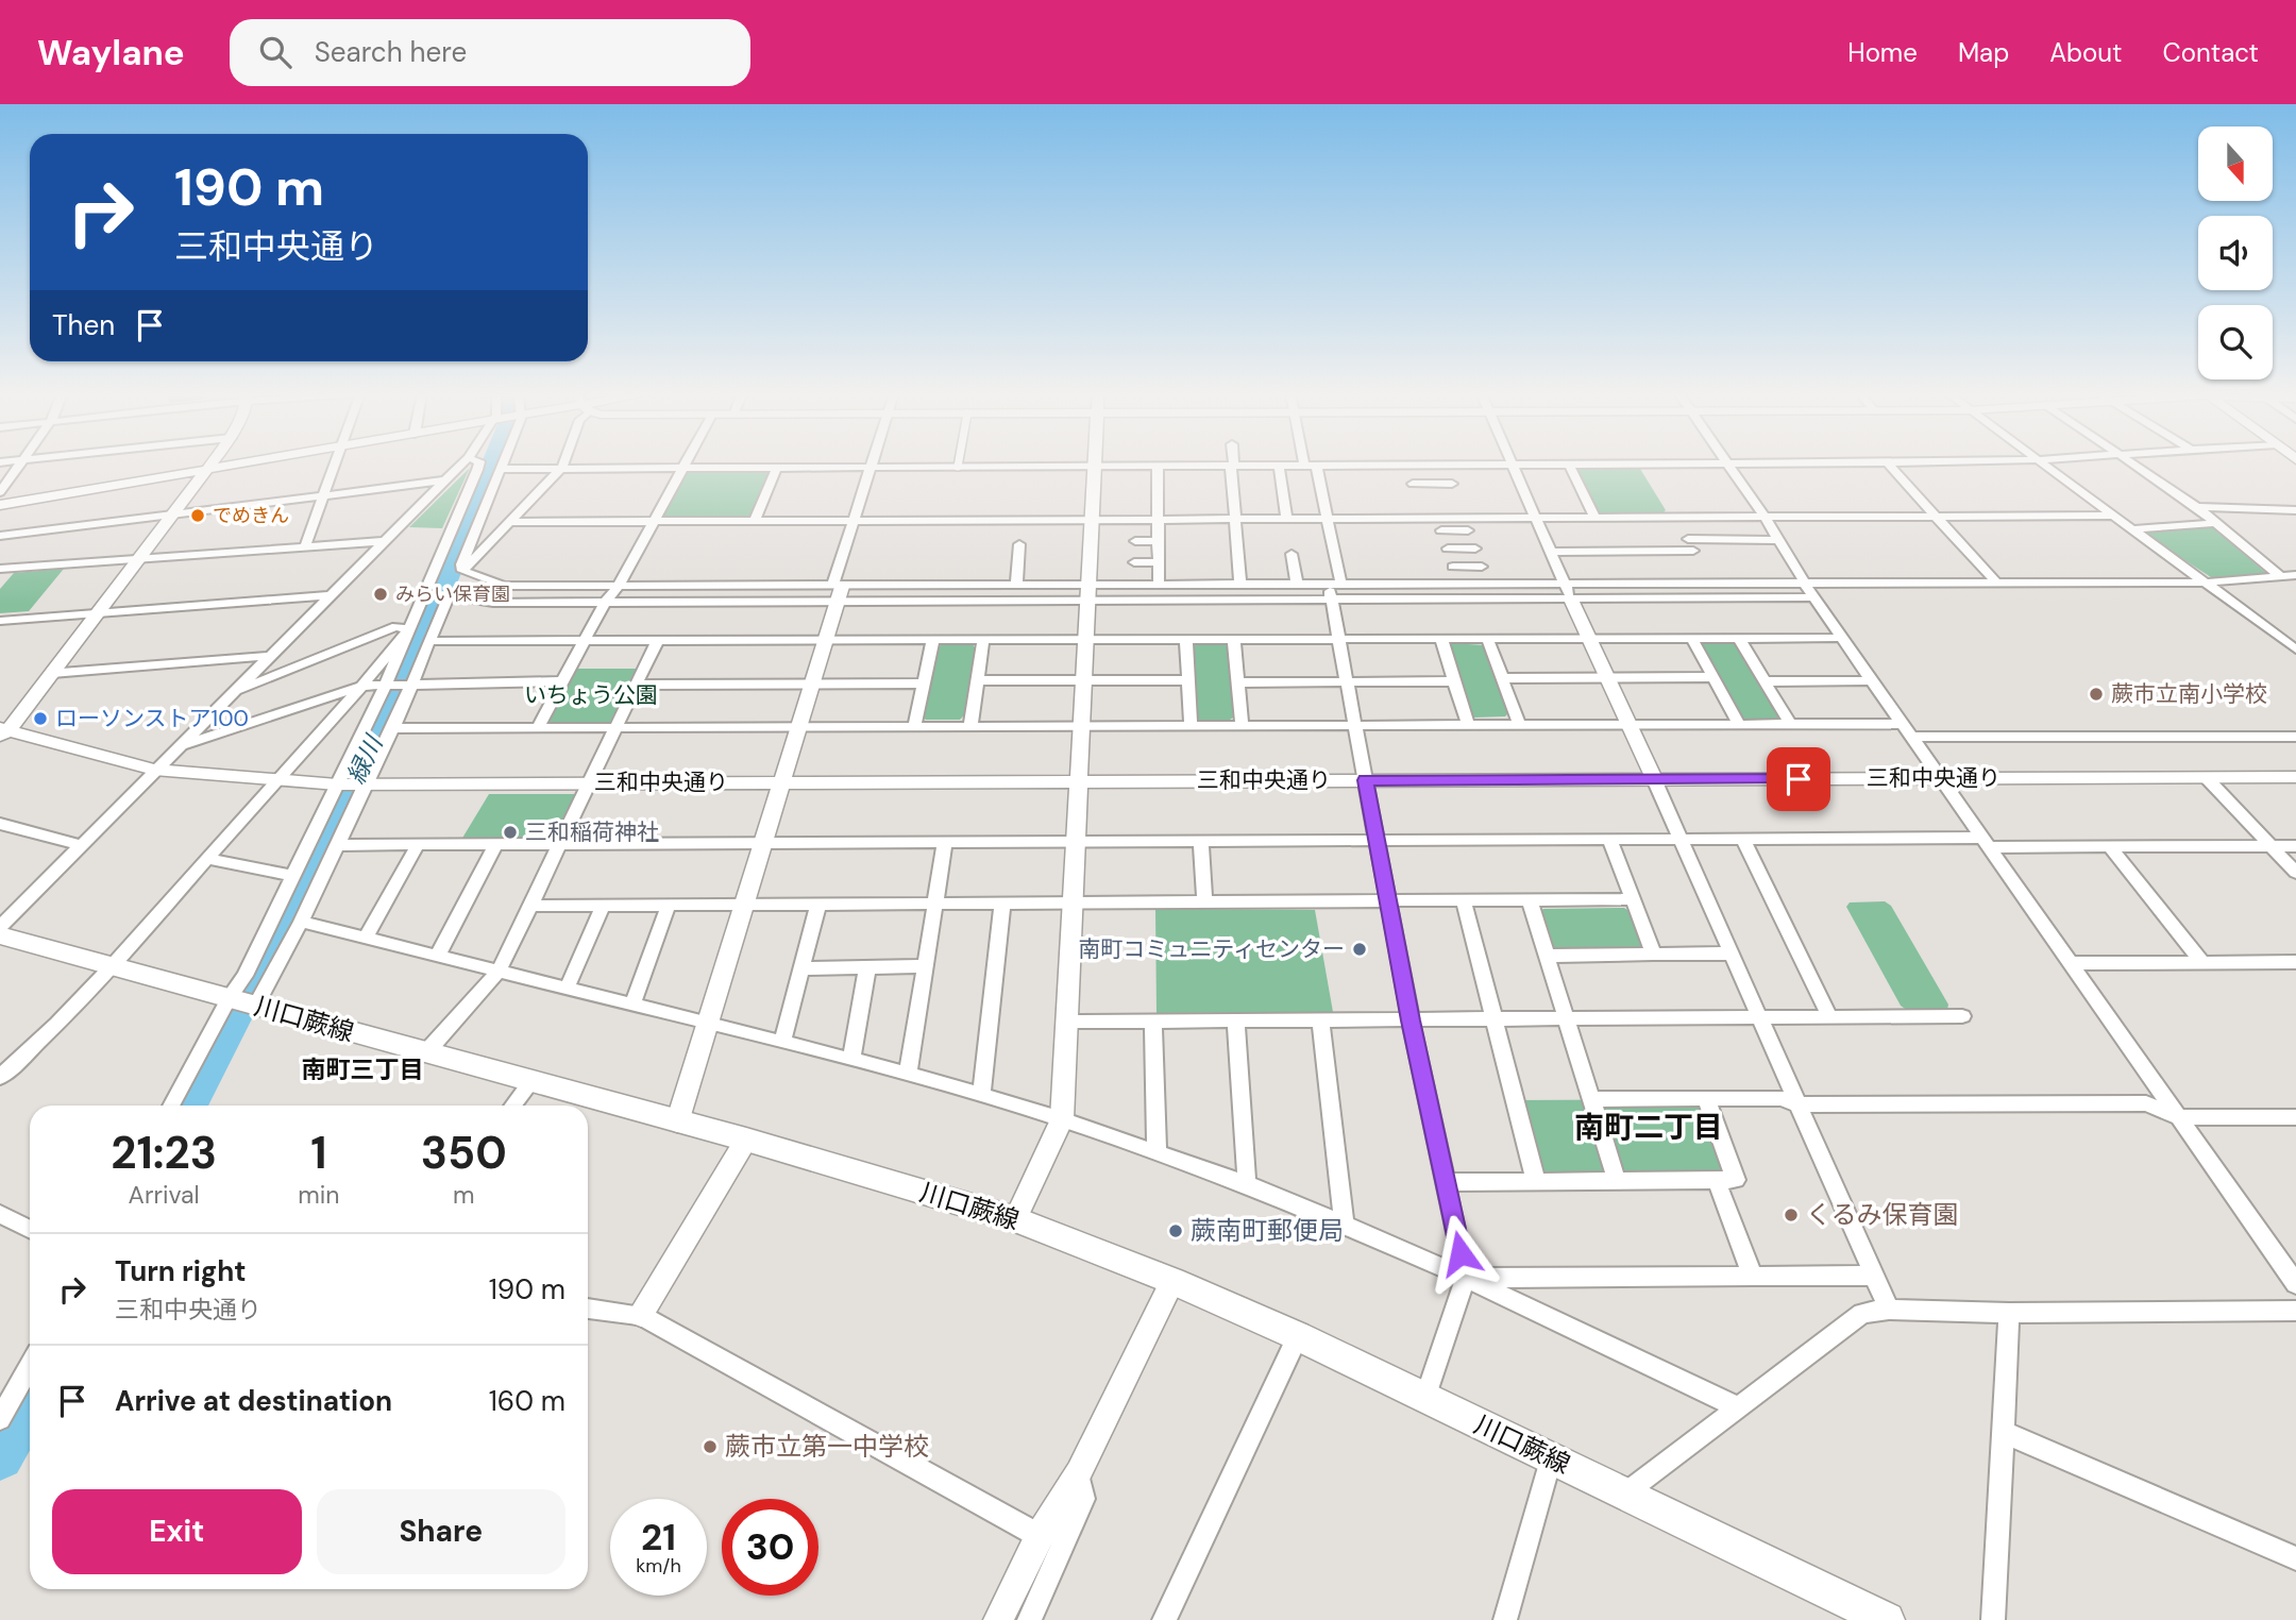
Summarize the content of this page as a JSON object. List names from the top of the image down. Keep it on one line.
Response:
{"streets":{"main road":["川口蕨線"],"street":["三和中央通り"]},"districts":["南町三丁目","南町二丁目"],"water":["緑川"],"parks":["いちょう公園"],"places":["でめきん","みらい保育園","蕨市立南小学校","ローソンストア100","三和稲荷神社","南町コミュニティセンター","くるみ保育園","蕨南町郵便局","蕨市立第一中学校"],"north":"bottom","page":{"header":"Waylane","search":"Search here","nav":["Home","Map","About","Contact"],"turn":["190 m","三和中央通り"],"then":"Then","eta":["21:23","Arrival","1","min","350","m"],"list":[{"name":"Turn right","note":"三和中央通り","value":"190 m"},{"name":"Arrive at destination","value":"160 m"}],"buttons":["Exit","Share"],"speed":"21 km/h","limit":"30"}}
